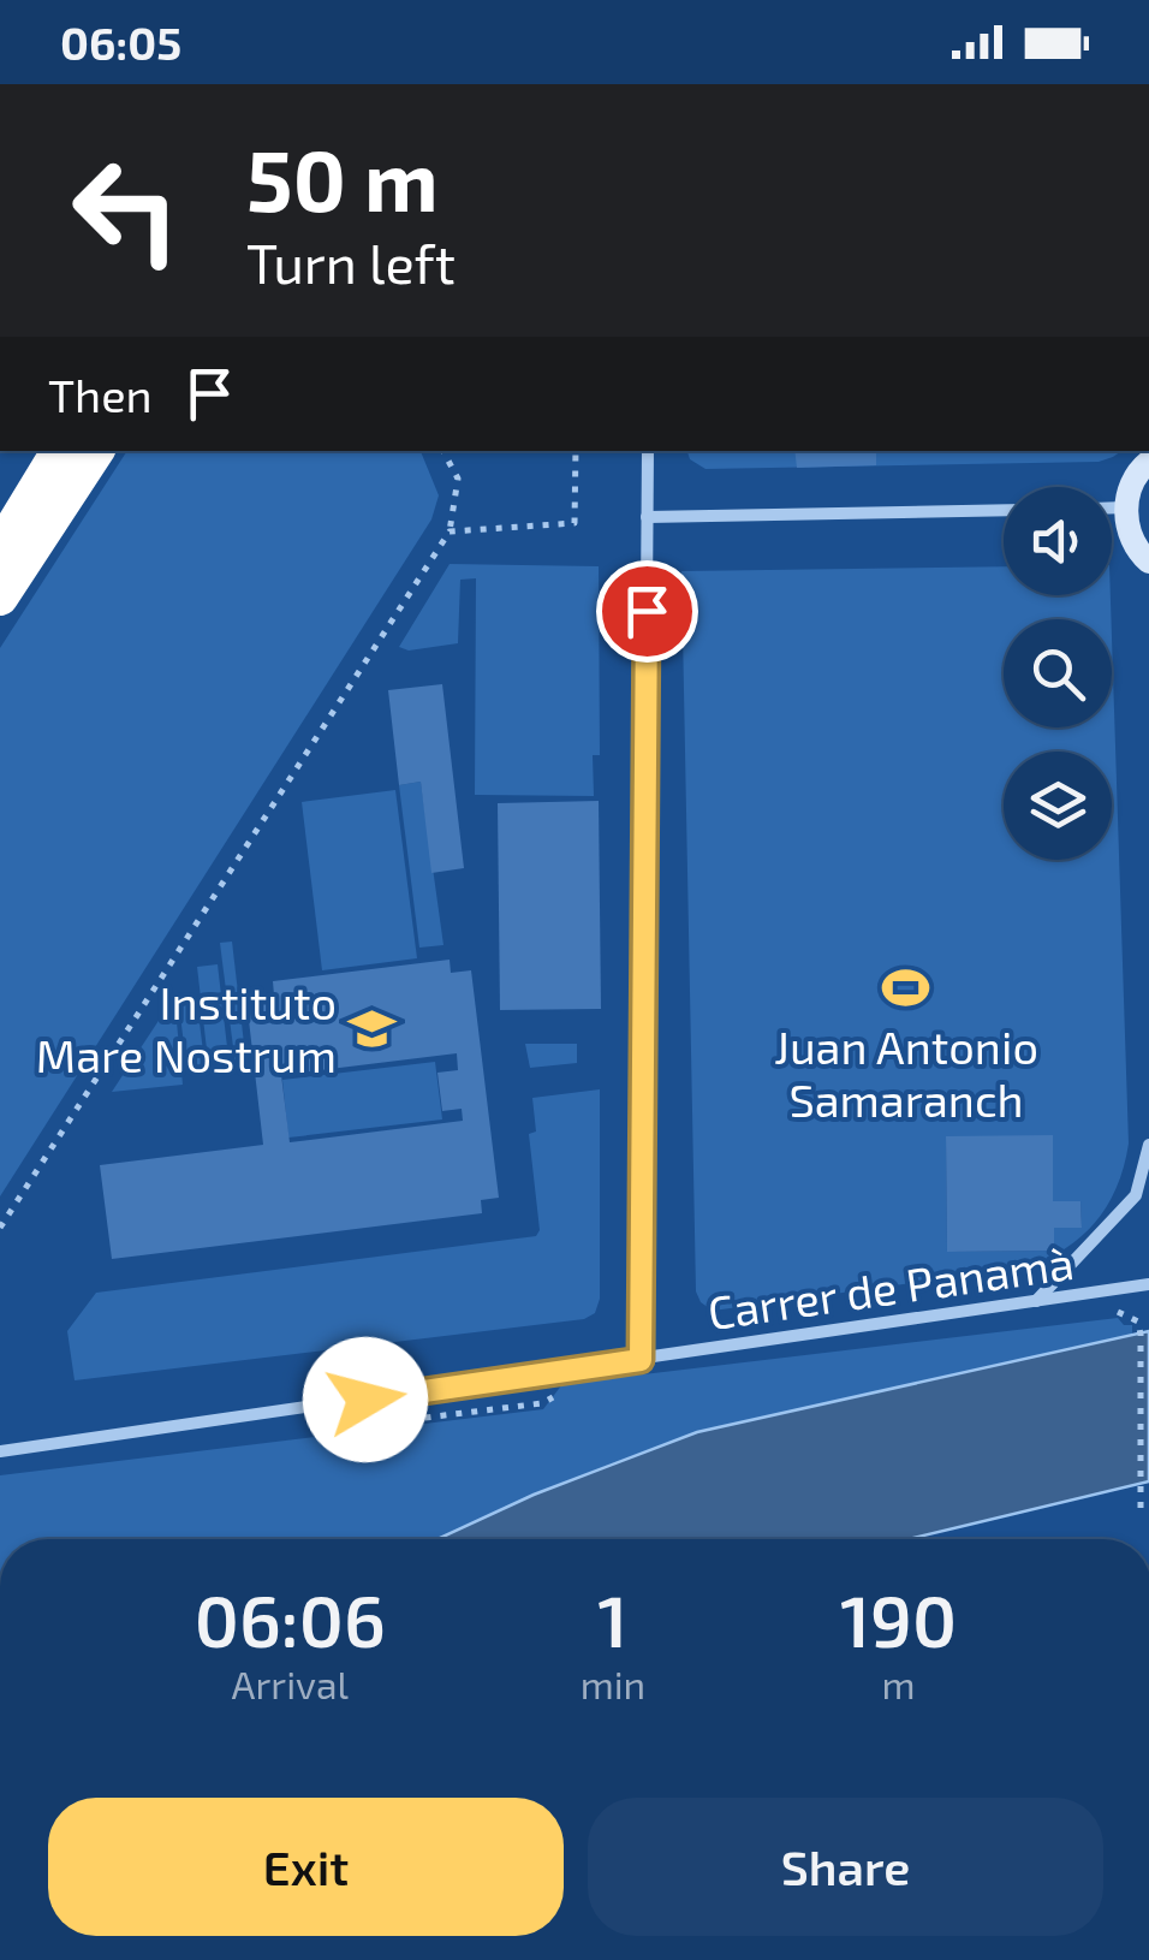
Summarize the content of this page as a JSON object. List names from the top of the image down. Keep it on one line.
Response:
{"streets":{"street":["Carrer de Panamà"]},"places":{"sports":["Juan Antonio Samaranch"],"school or university":["Instituto Mare Nostrum"]},"page":{"status":"06:05","turn":["50 m","Turn left"],"then":"Then","eta":["06:06","Arrival","1","min","190","m"],"buttons":["Exit","Share"]}}
